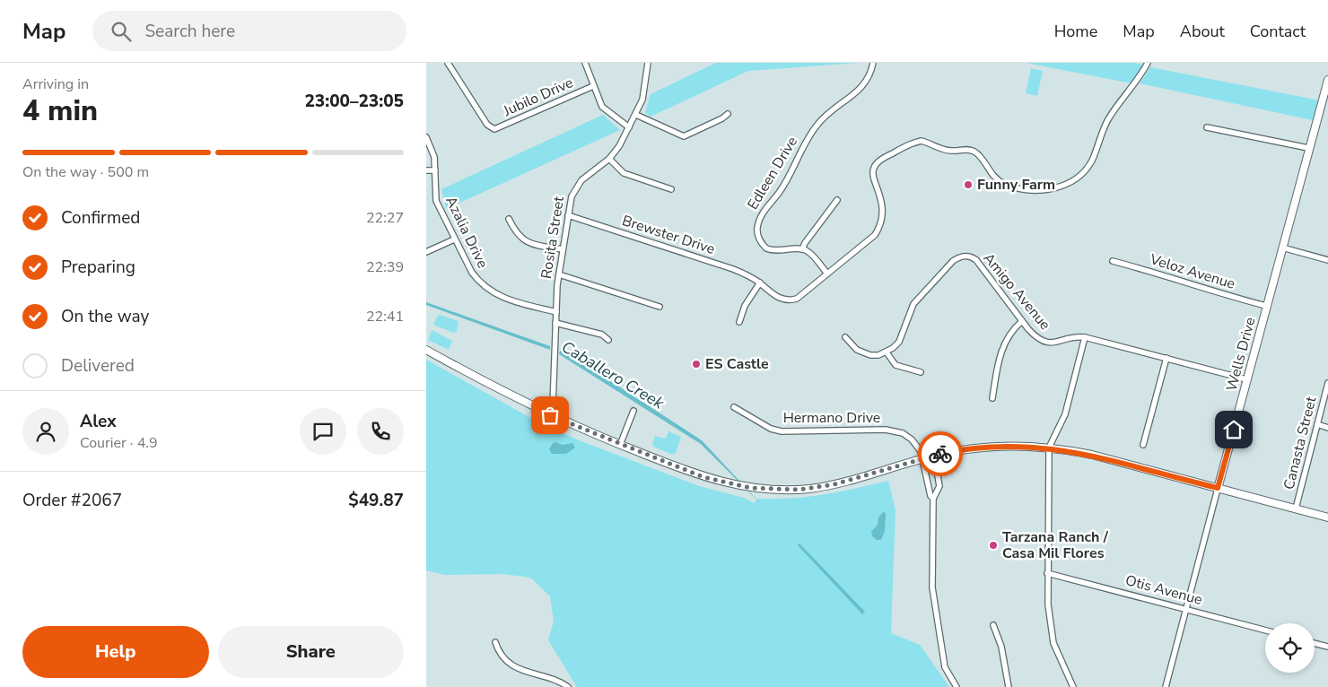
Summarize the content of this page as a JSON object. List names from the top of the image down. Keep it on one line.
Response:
{"streets":{"main road":["Wells Drive"],"street":["Jubilo Drive","Edleen Drive","Azalia Drive","Brewster Drive","Rosita Street","Veloz Avenue","Amigo Avenue","Hermano Drive","Canasta Street","Otis Avenue"]},"crossings":[["Azalia Drive","Rosita Street"],["Brewster Drive","Rosita Street"],["Veloz Avenue","Wells Drive"],["Amigo Avenue","Wells Drive"],["Wells Drive","Otis Avenue"]],"water":["Caballero Creek"],"places":["Funny Farm","ES Castle","Tarzana Ranch / Casa Mil Flores"],"page":{"header":"Map","search":"Search here","nav":["Home","Map","About","Contact"],"heading":["4 min","Arriving in","23:00–23:05"],"panel":["Alex","Courier · 4.9","Order #2067","$49.87"],"bar":"On the way · 500 m","list":[["Confirmed","22:27"],["Preparing","22:39"],["On the way","22:41"],"Delivered"],"buttons":["Help","Share"]}}
